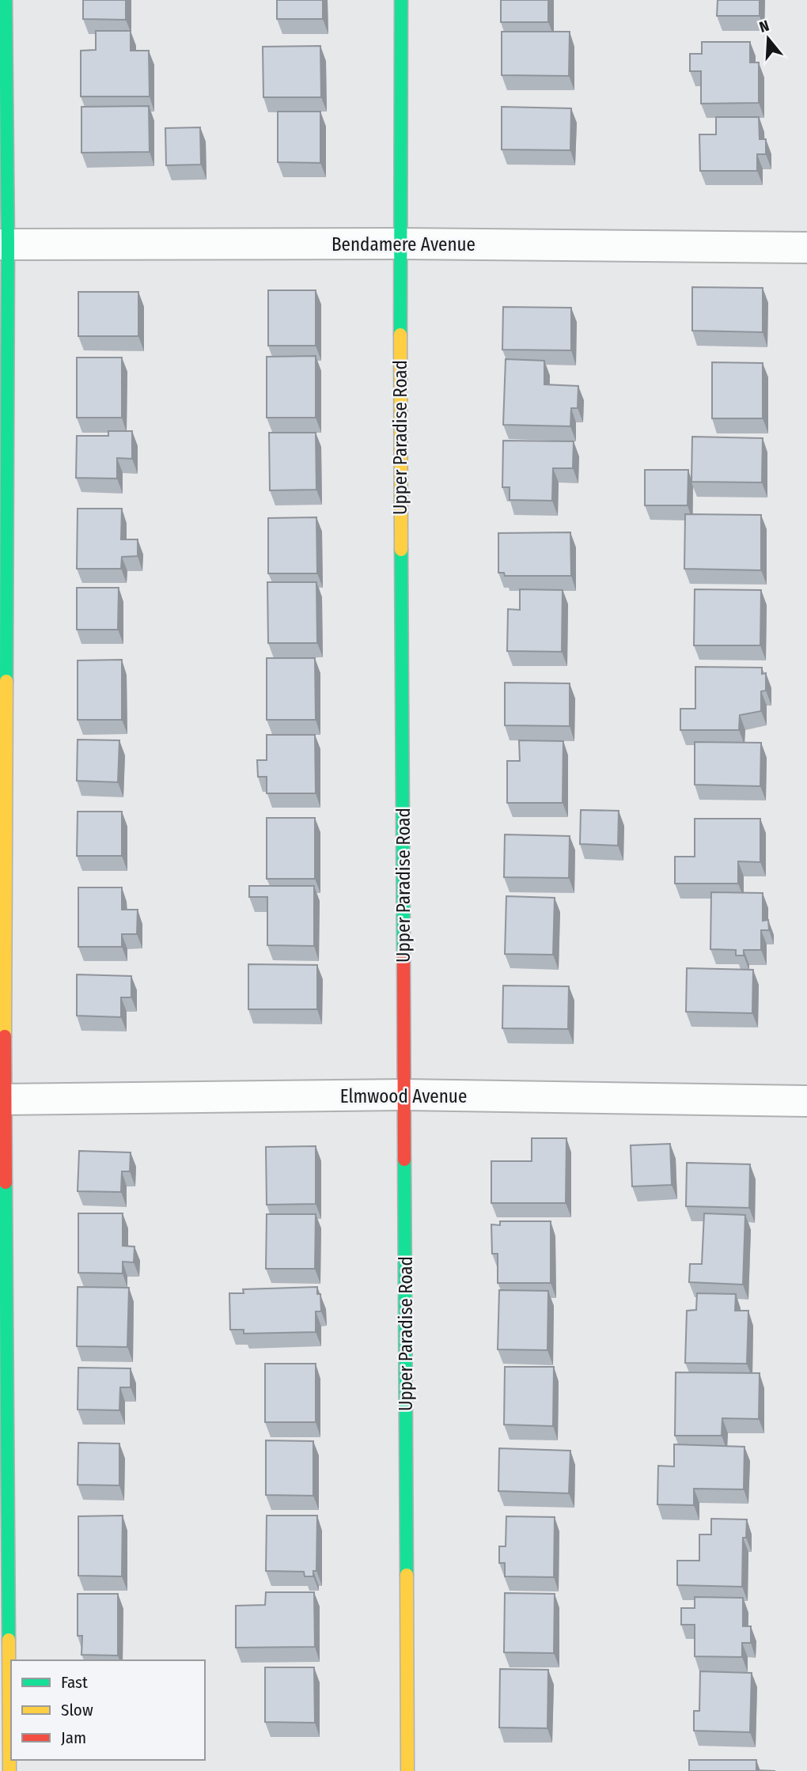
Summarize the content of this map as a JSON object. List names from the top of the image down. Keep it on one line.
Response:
{"streets":{"street":["Bendamere Avenue","Upper Paradise Road","Elmwood Avenue"]},"crossings":[["Bendamere Avenue","Upper Paradise Road"],["Upper Paradise Road","Elmwood Avenue"]],"legend":["Fast","Slow","Jam"],"north":"top"}
